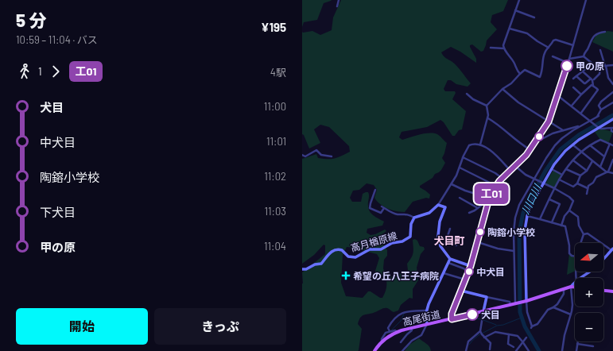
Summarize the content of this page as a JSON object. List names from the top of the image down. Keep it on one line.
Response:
{"streets":{"main road":["高月楢原線","高尾街道"]},"districts":["犬目町"],"water":["川口川"],"places":{"other":["甲の原","陶鎔小学校","中犬目","犬目"],"health":["希望の丘八王子病院"]},"lines":["bus line 工01"],"north":"left","page":{"heading":["5 分","10:59 – 11:04 · バス","¥195"],"on_map":"工01","legs":["1","工01","4駅"],"list":[{"name":"犬目","value":"11:00"},{"name":"中犬目","value":"11:01"},{"name":"陶鎔小学校","value":"11:02"},{"name":"下犬目","value":"11:03"},{"name":"甲の原","value":"11:04"}],"map_buttons":["+","−"],"buttons":["開始","きっぷ"]}}
